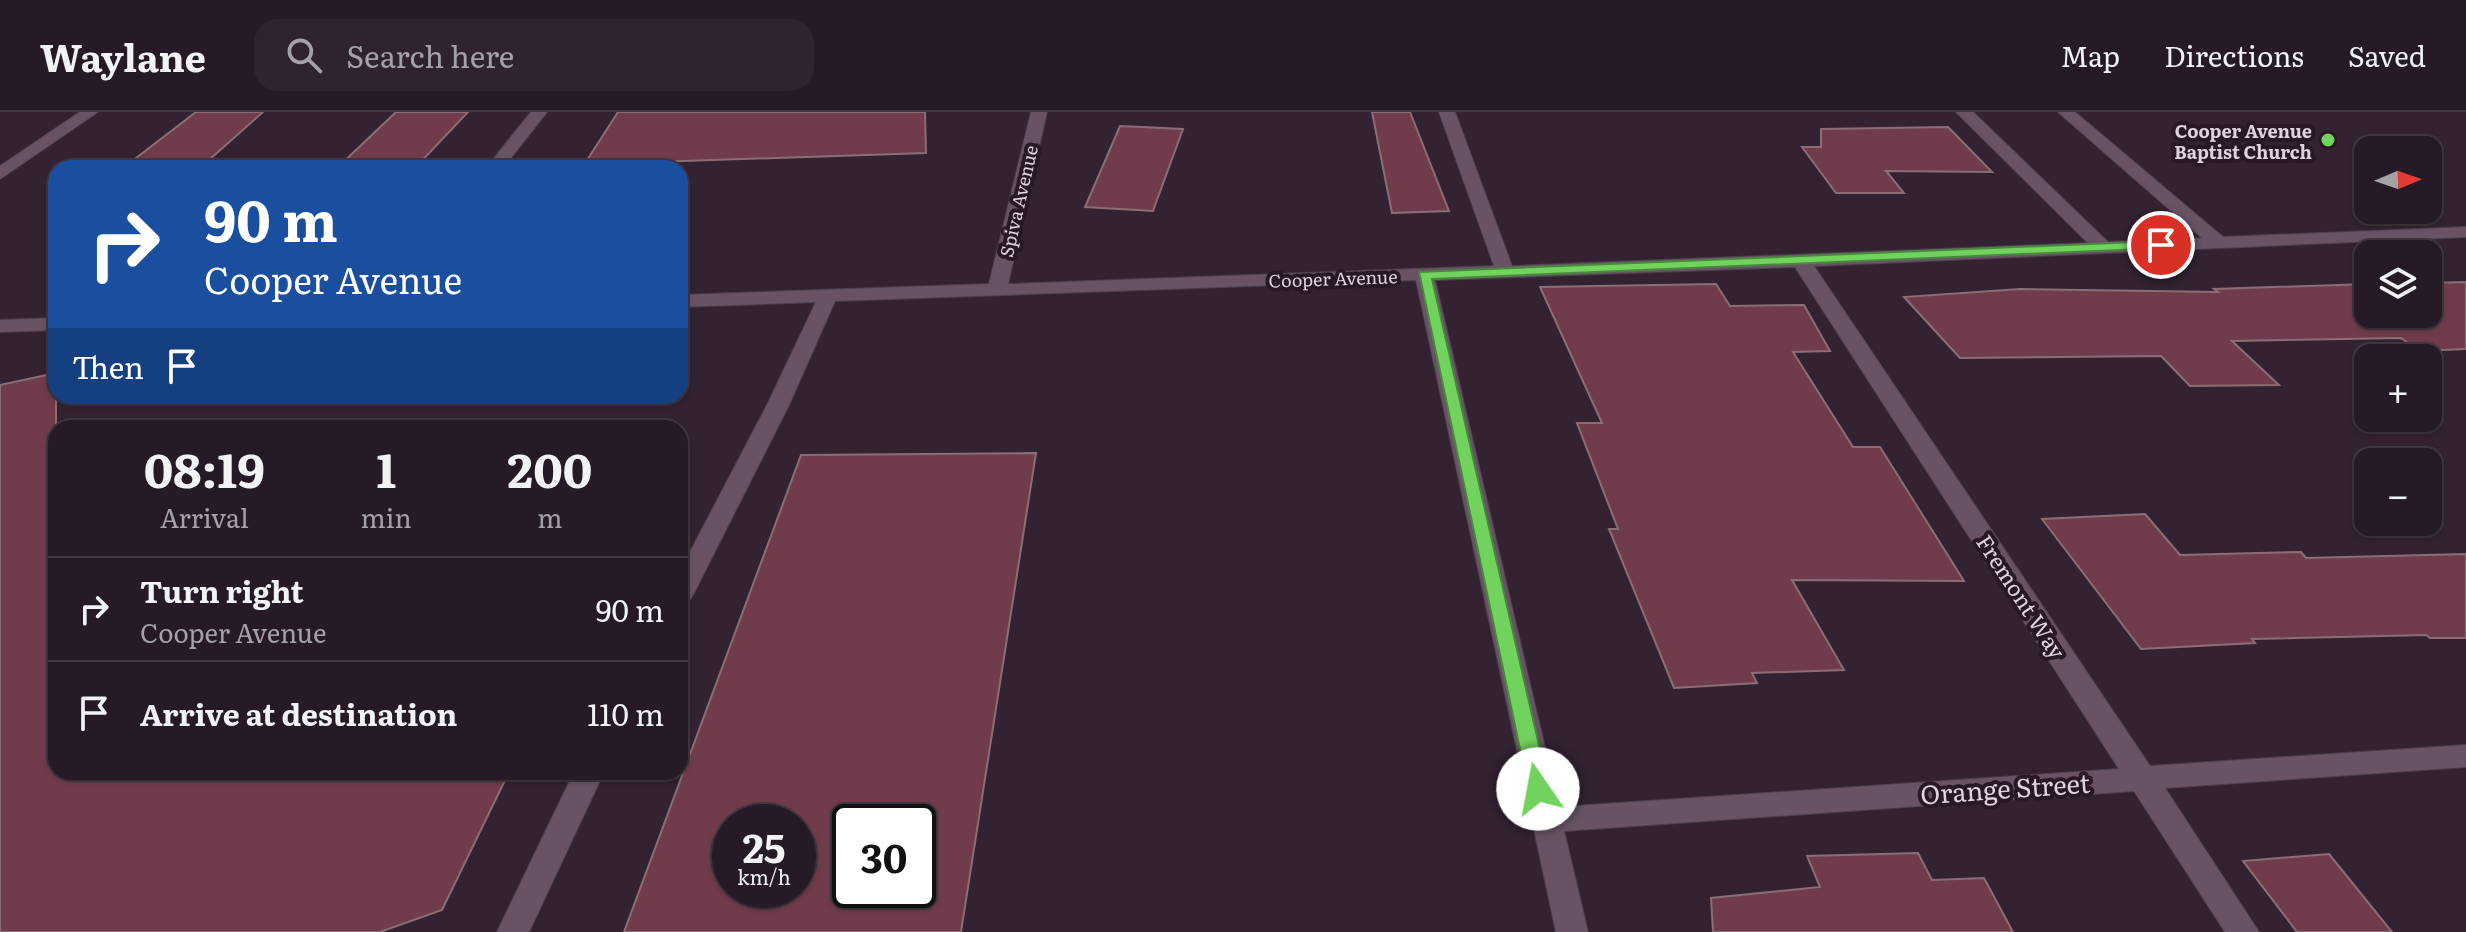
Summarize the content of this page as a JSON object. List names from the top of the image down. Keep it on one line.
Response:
{"streets":{"street":["Spiva Avenue","Cooper Avenue","Fremont Way","Orange Street"]},"crossings":[["Spiva Avenue","Cooper Avenue"],["Cooper Avenue","Fremont Way"],["Fremont Way","Orange Street"]],"places":["Cooper Avenue Baptist Church"],"north":"right","page":{"header":"Waylane","search":"Search here","nav":["Map","Directions","Saved"],"map_buttons":["+","−"],"turn":["90 m","Cooper Avenue"],"then":"Then","eta":["08:19","Arrival","1","min","200","m"],"list":[{"name":"Turn right","note":"Cooper Avenue","value":"90 m"},{"name":"Arrive at destination","value":"110 m"}],"speed":"25 km/h","limit":"30"}}
